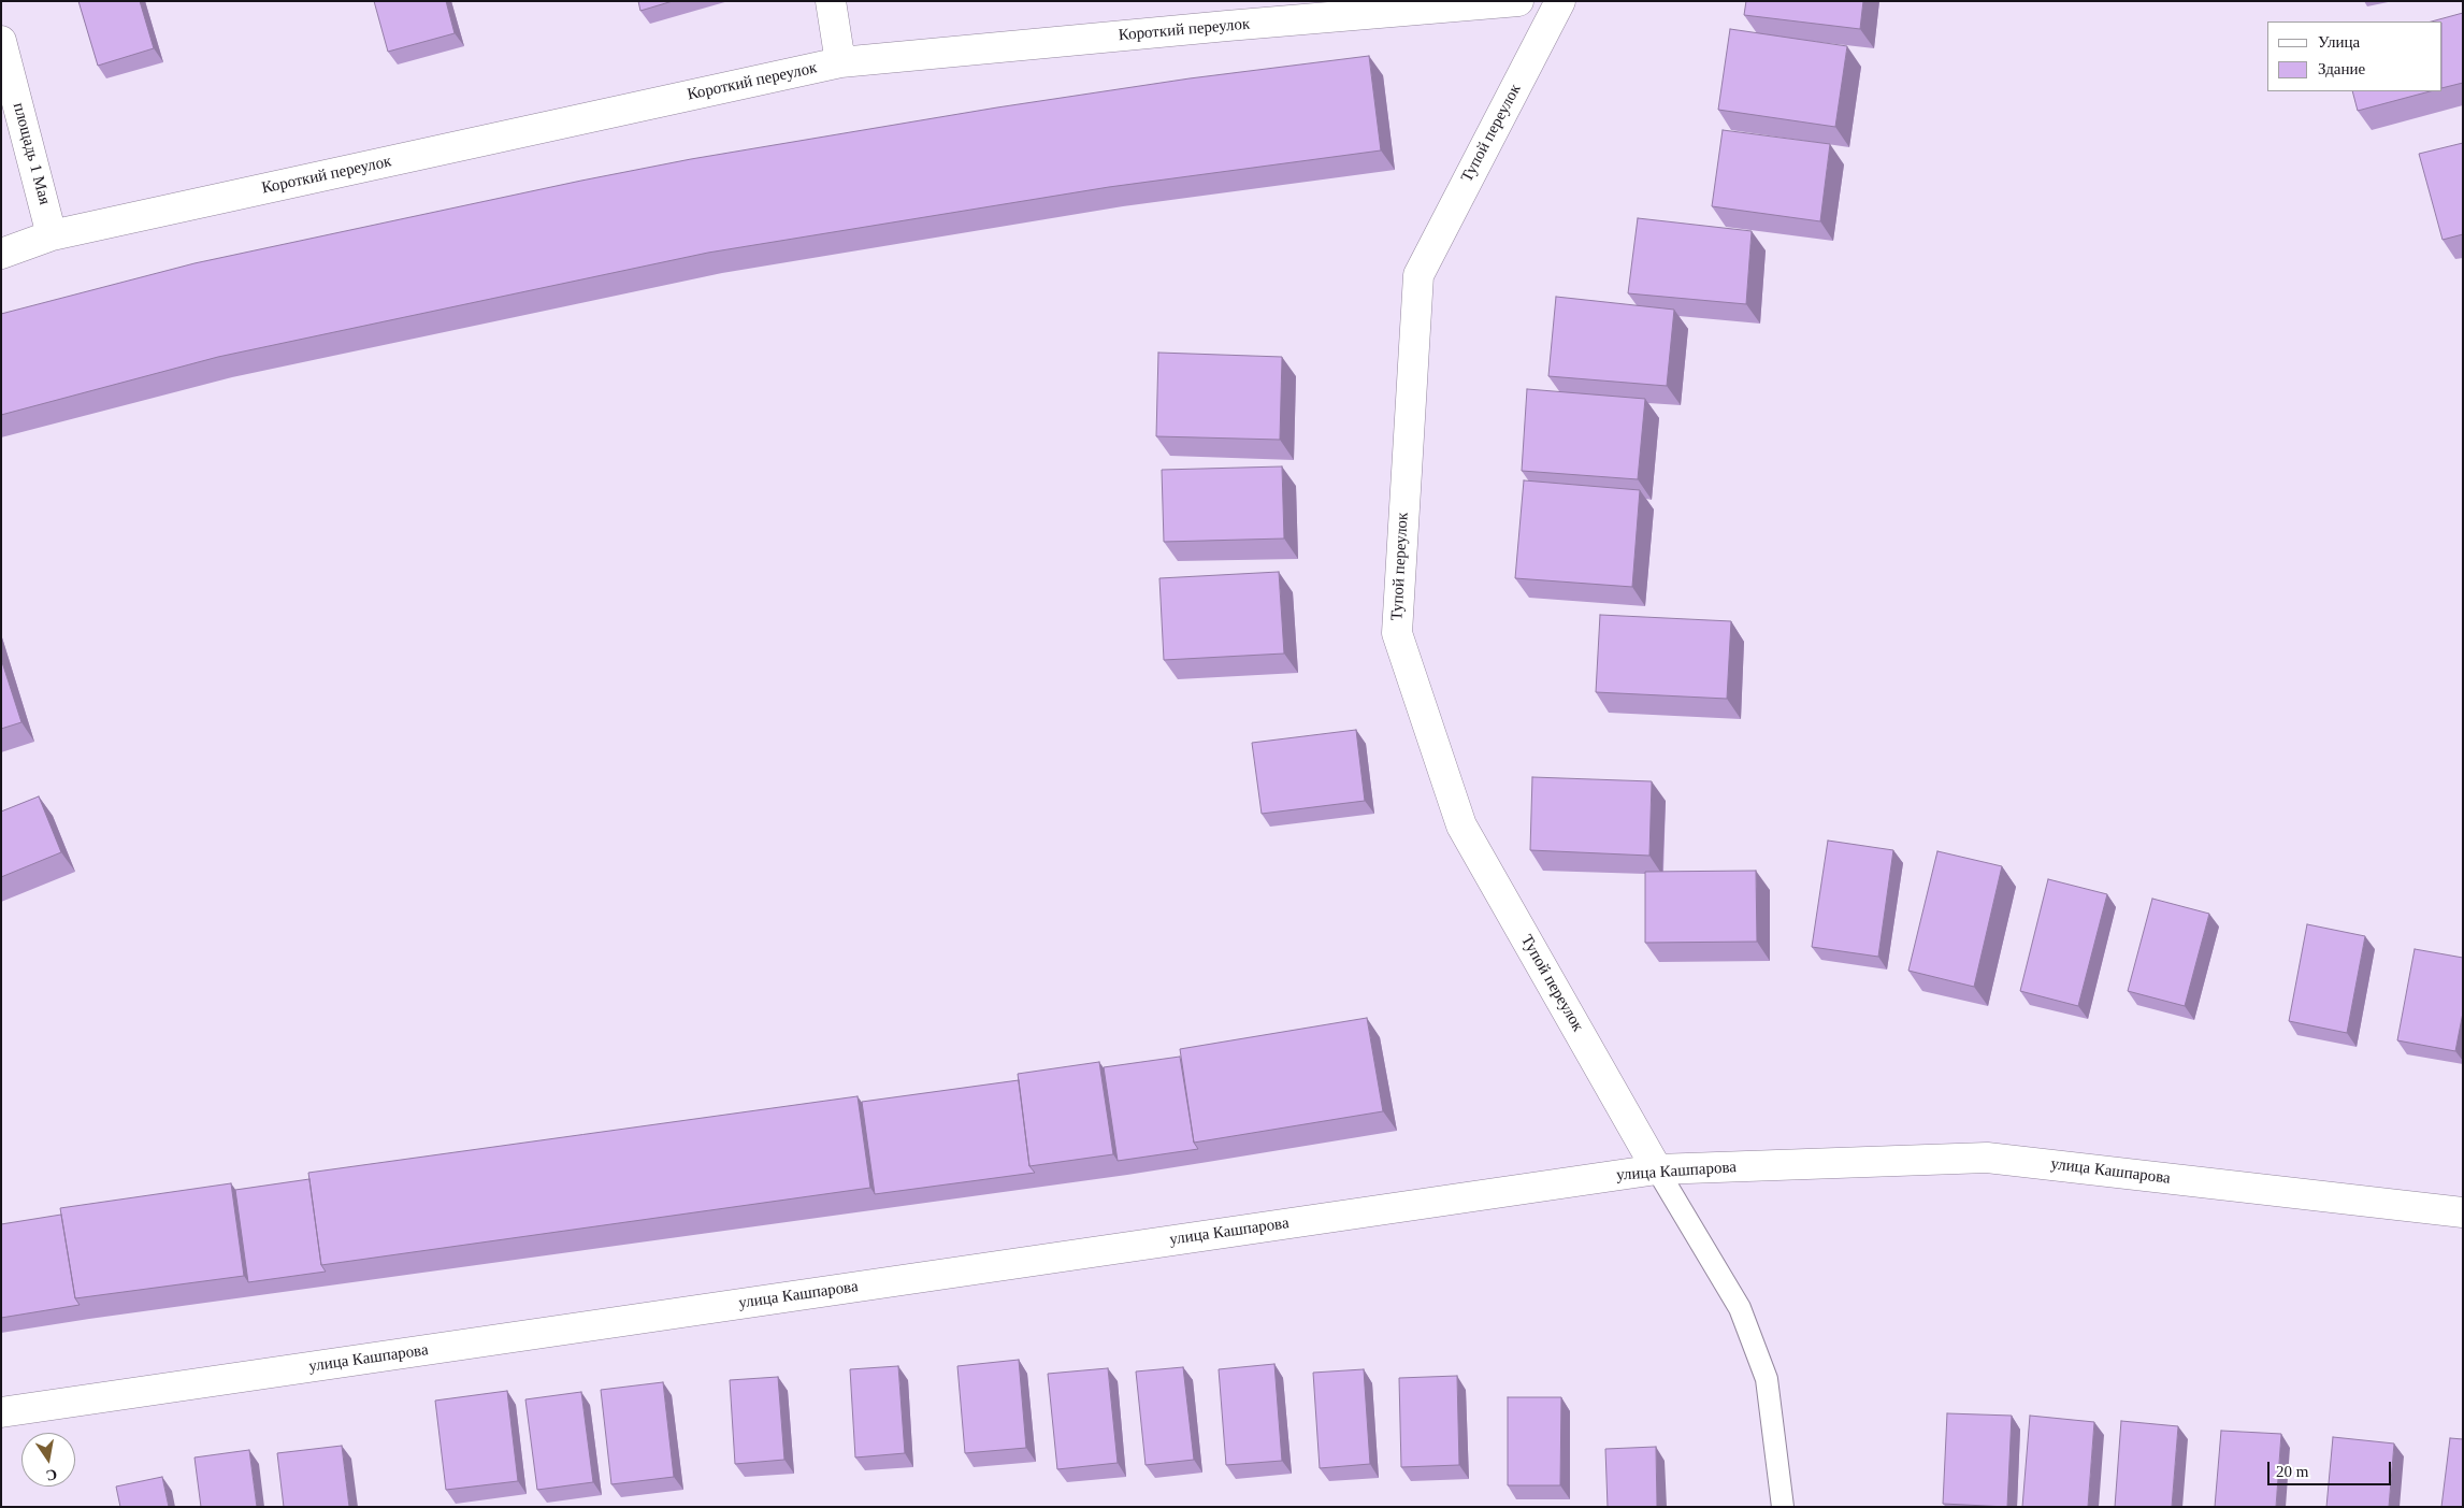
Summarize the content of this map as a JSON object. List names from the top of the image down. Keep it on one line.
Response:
{"streets":{"street":["Короткий переулок","Тупой переулок","площадь 1 Мая","улица Кашпарова"]},"crossings":[["Короткий переулок","площадь 1 Мая"],["Тупой переулок","улица Кашпарова"]],"legend":["Улица","Здание"],"scale_bar":"20 m","north":"bottom"}
